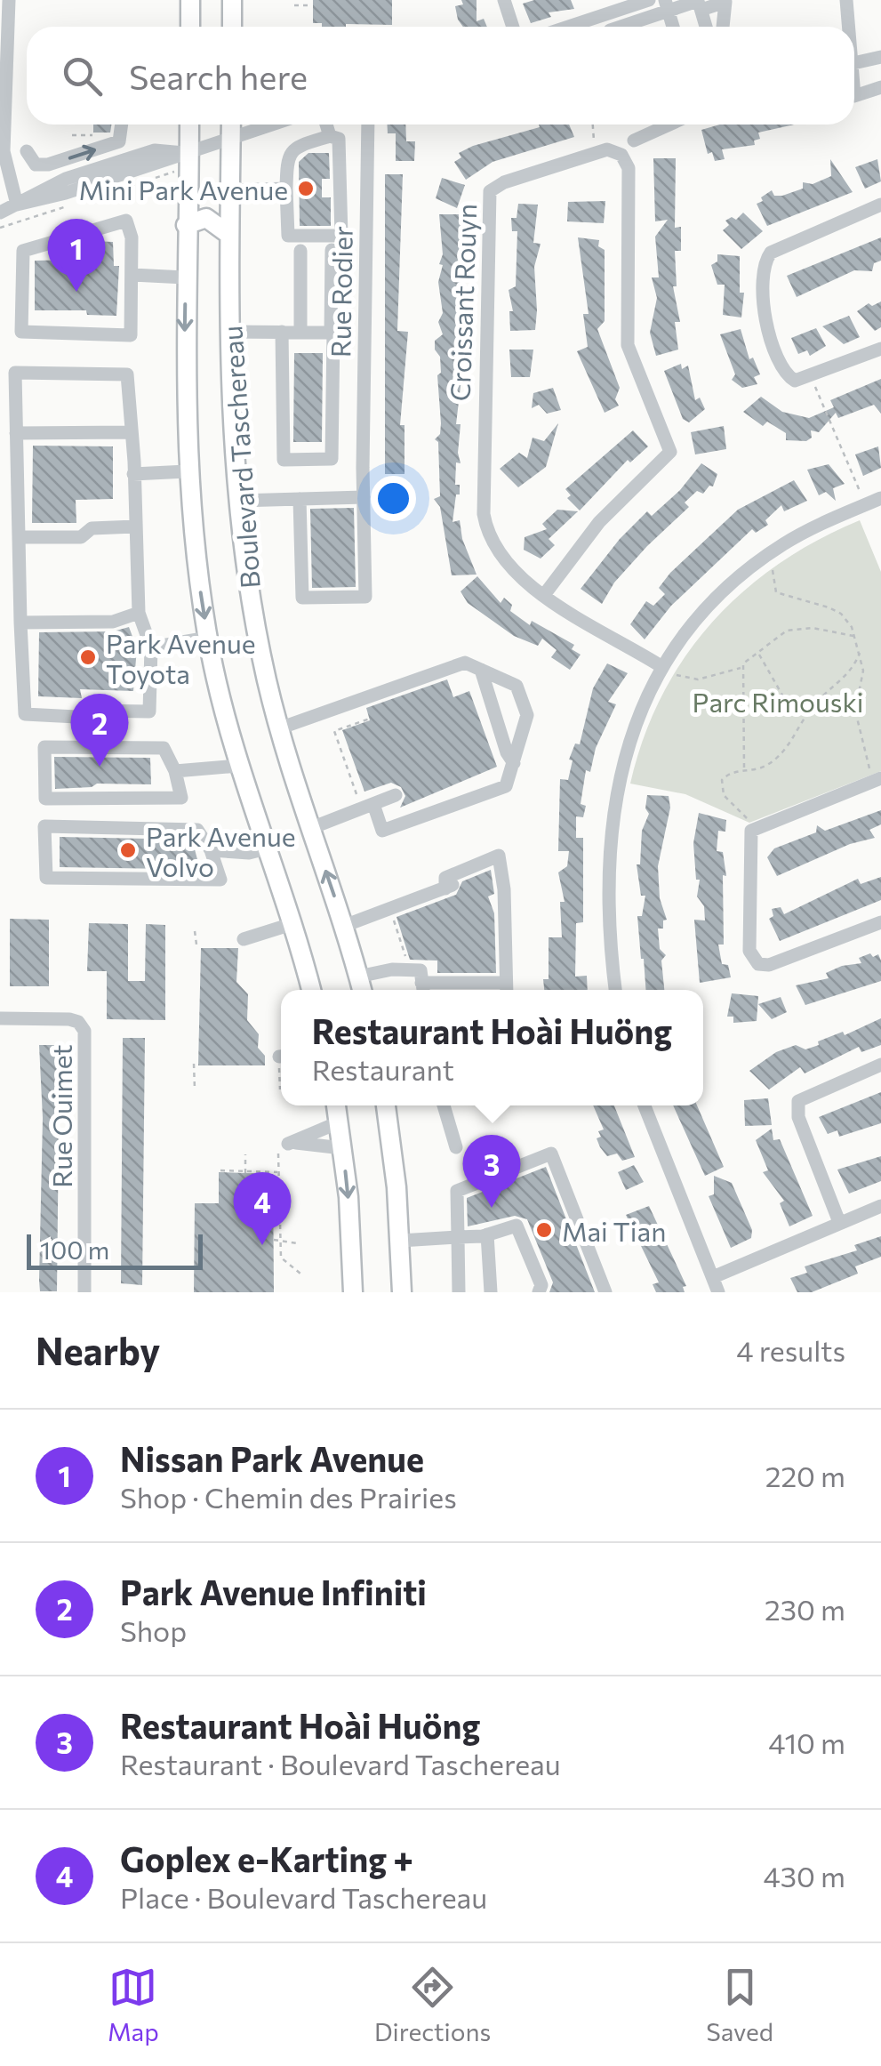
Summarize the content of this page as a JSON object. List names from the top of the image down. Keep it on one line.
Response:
{"streets":{"main road":["Boulevard Taschereau"],"street":["Rue Rodier","Croissant Rouyn","Rue Ouimet"]},"parks":["Parc Rimouski"],"places":["Mini Park Avenue","Park Avenue Toyota","Park Avenue Volvo","Mai Tian"],"scale_bar":"100 m","page":{"search":"Search here","pins":["1","2","3","4"],"popup":["Restaurant Hoài Huöng","Restaurant"],"scale":"100 m","heading":["Nearby","4 results"],"list":[{"mark":"1","name":"Nissan Park Avenue","note":"Shop · Chemin des Prairies","value":"220 m"},{"mark":"2","name":"Park Avenue Infiniti","note":"Shop","value":"230 m"},{"mark":"3","name":"Restaurant Hoài Huöng","note":"Restaurant · Boulevard Taschereau","value":"410 m"},{"mark":"4","name":"Goplex e-Karting +","note":"Place · Boulevard Taschereau","value":"430 m"}],"nav":["Map","Directions","Saved"]}}
